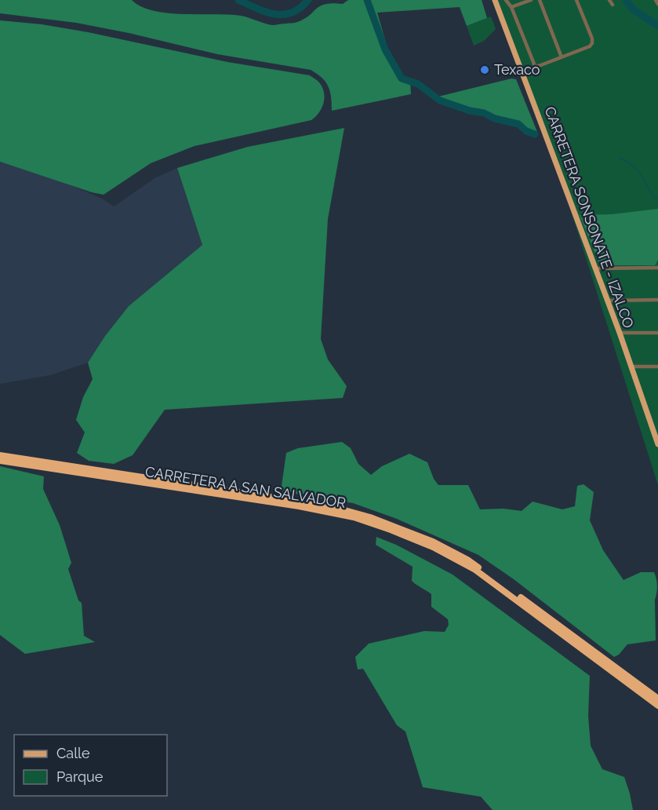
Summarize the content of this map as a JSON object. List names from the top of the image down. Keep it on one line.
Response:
{"streets":{"highway":["CARRETERA A SAN SALVADOR"],"main road":["CARRETERA SONSONATE - IZALCO"]},"places":["Texaco"],"legend":["Calle","Parque"]}
